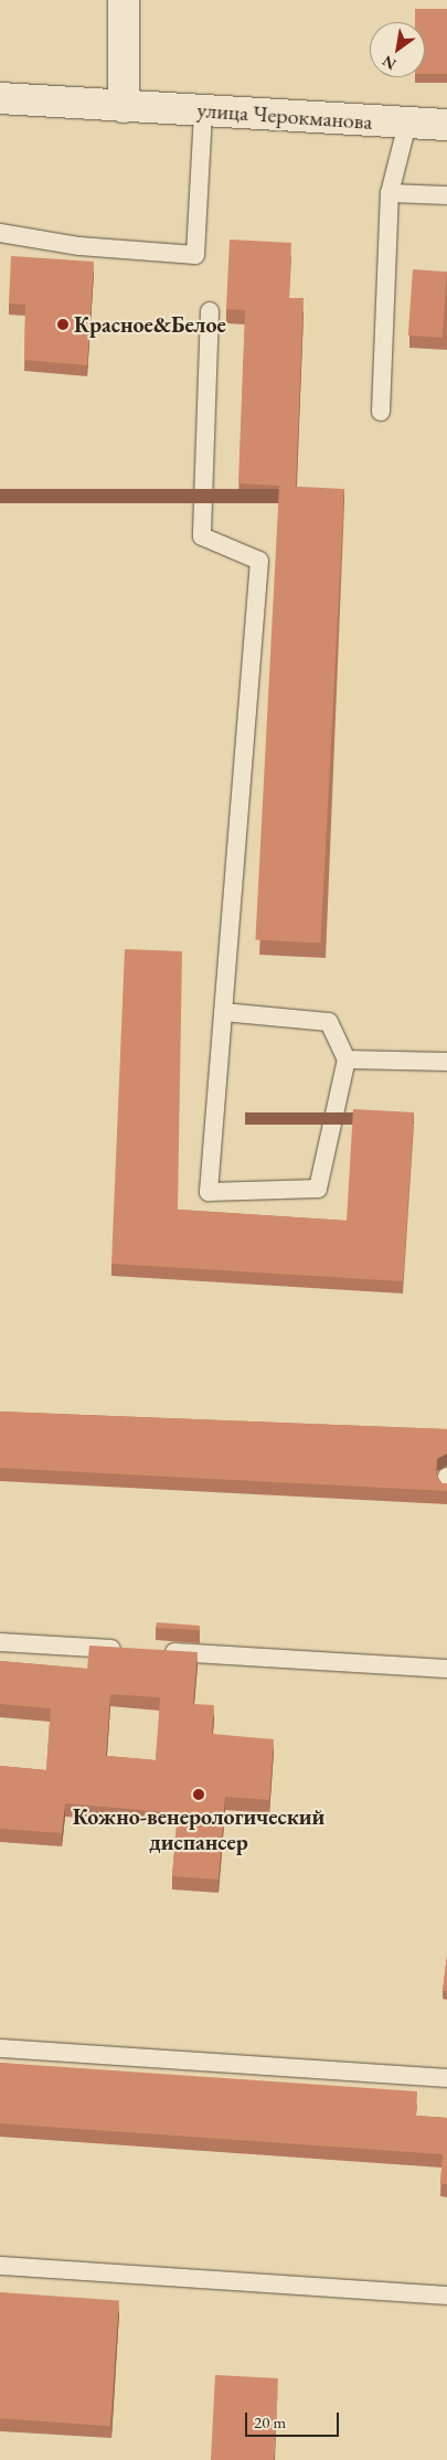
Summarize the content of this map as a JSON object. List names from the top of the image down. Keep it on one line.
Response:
{"streets":{"street":["улица Черокманова"]},"places":["Красное&Белое","Кожно-венерологический диспансер"],"scale_bar":"20 m","north":"bottom left"}
